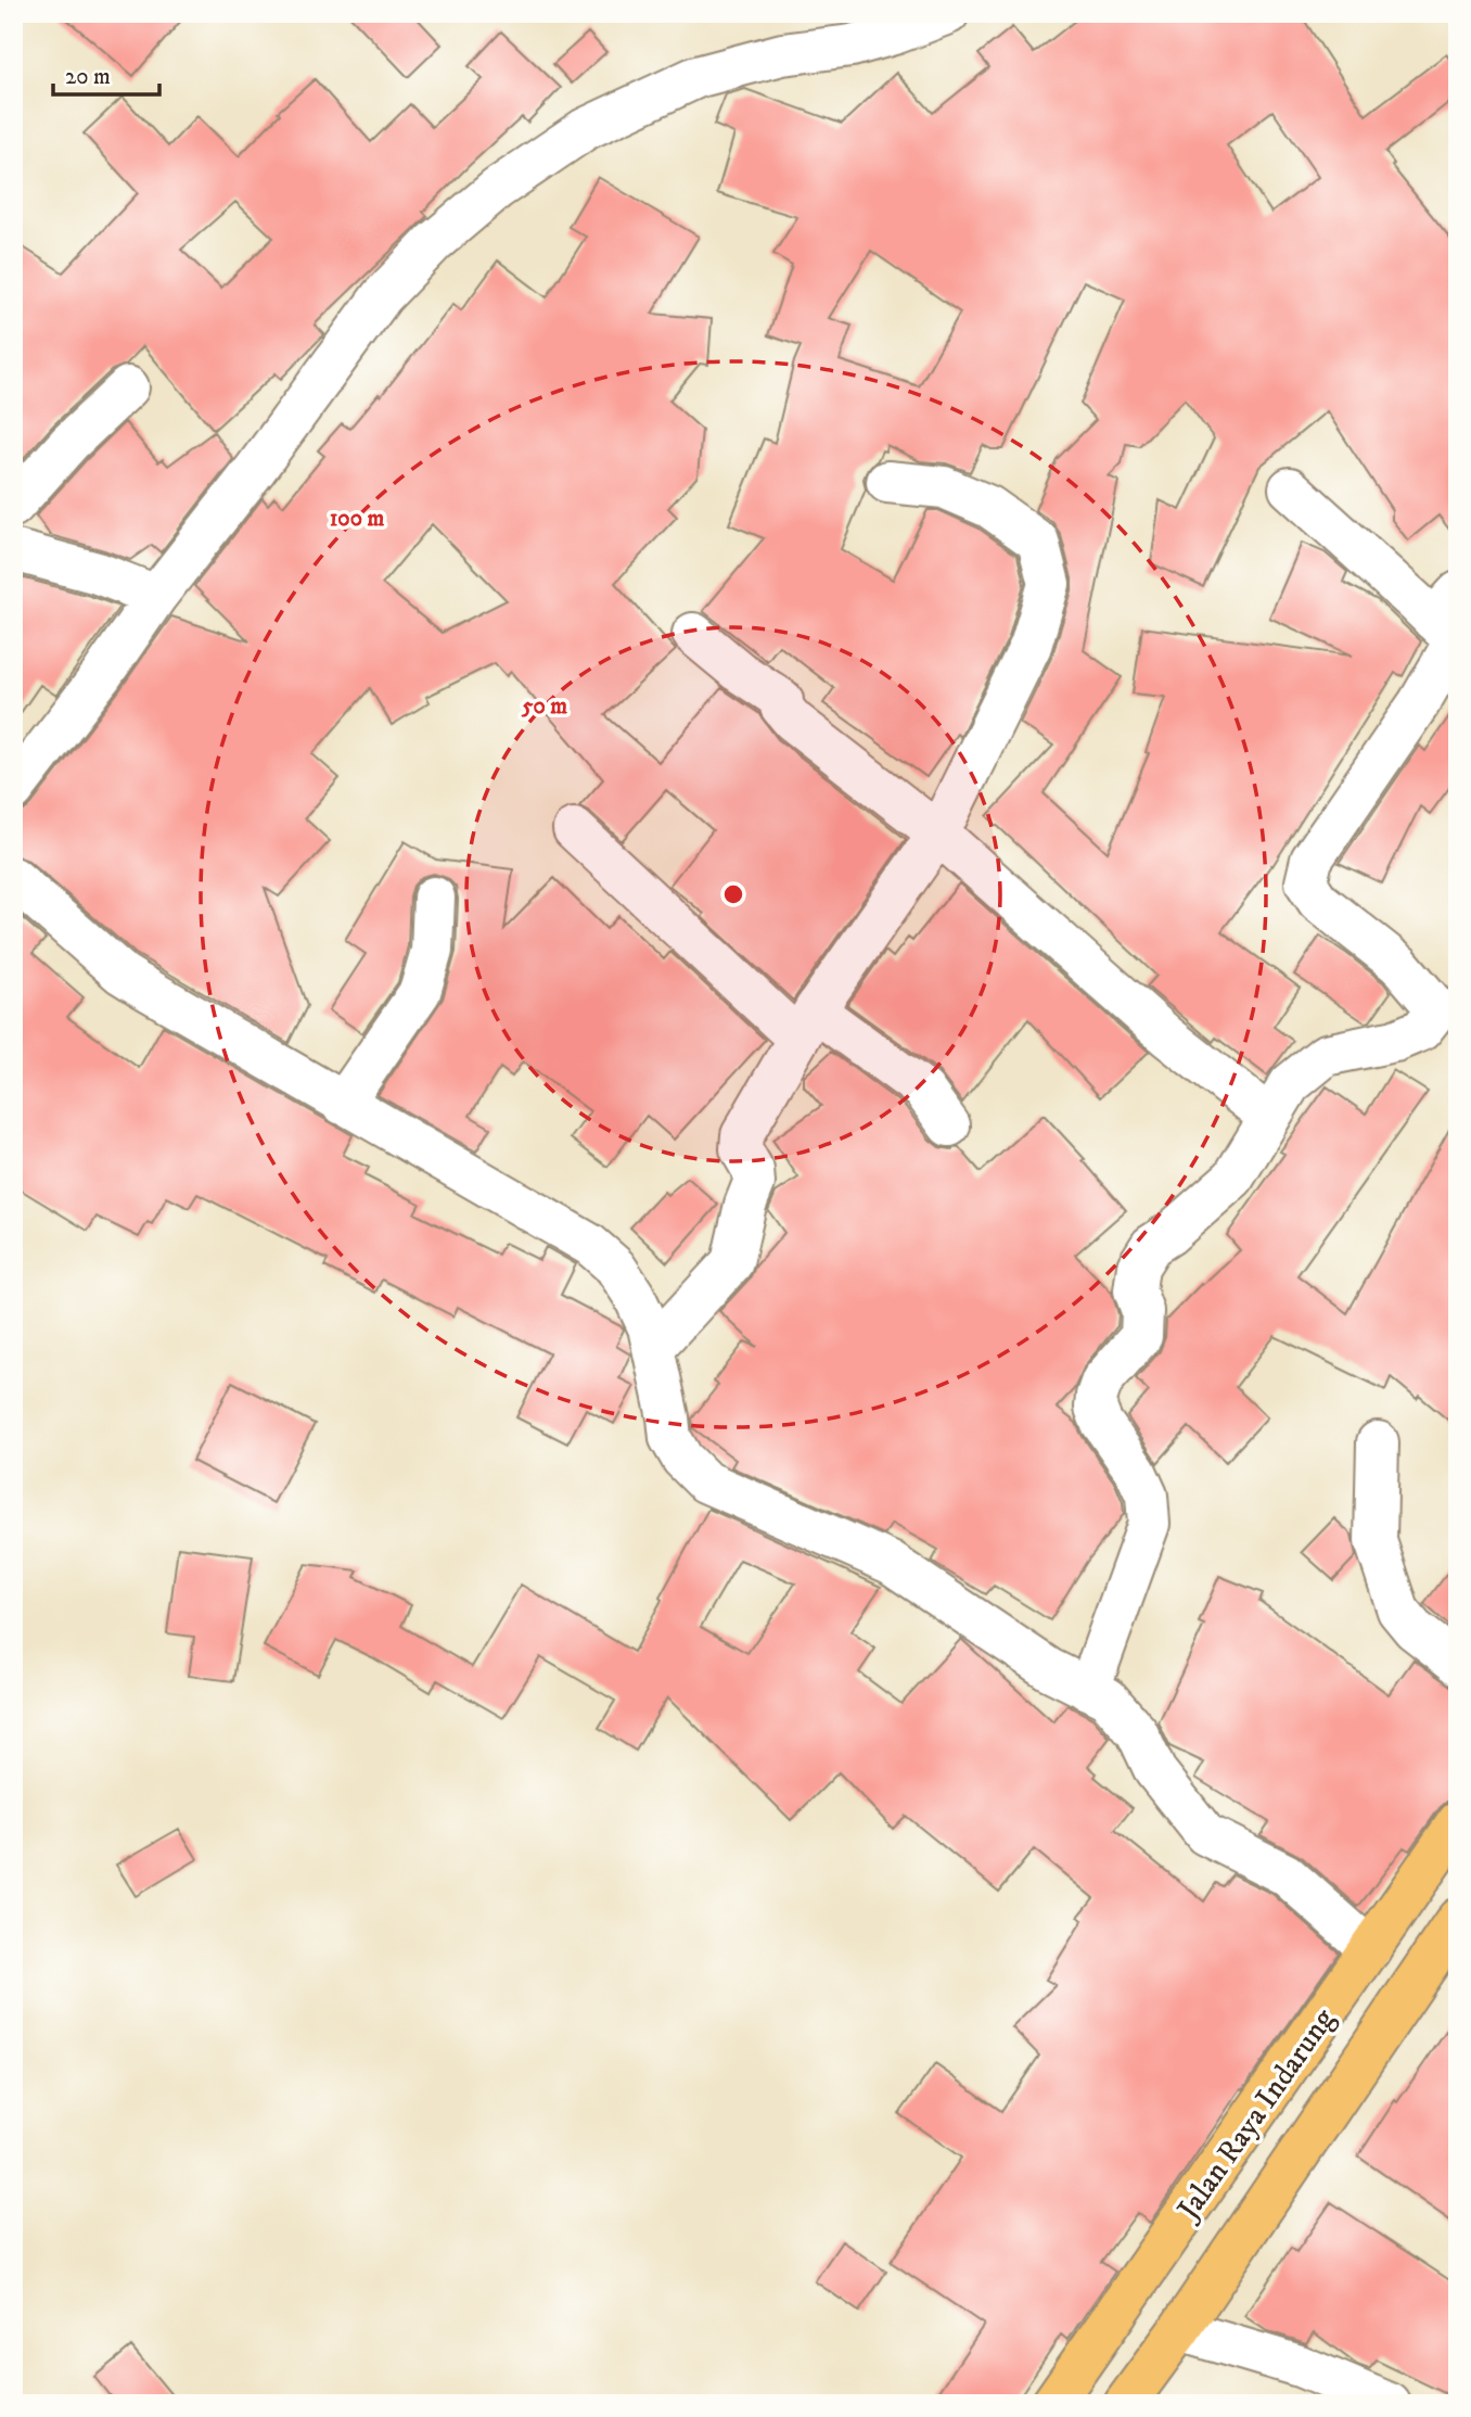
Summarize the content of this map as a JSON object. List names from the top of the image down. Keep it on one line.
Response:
{"streets":{"highway":["Jalan Raya Indarung"]},"scale_bar":"20 m","rings":["100 m","50 m"]}
